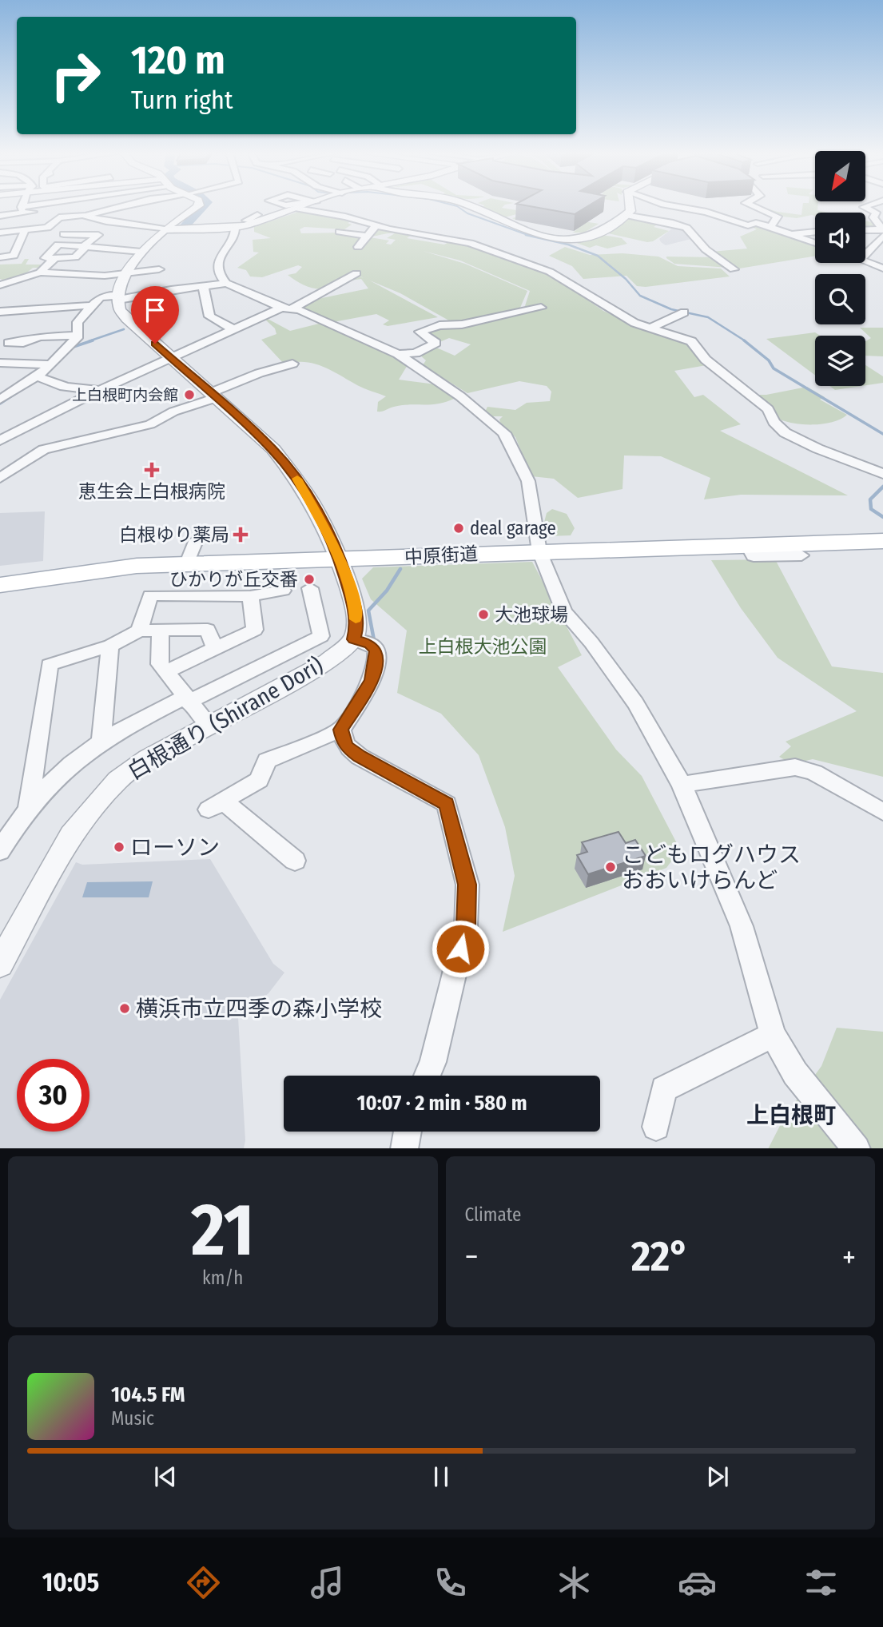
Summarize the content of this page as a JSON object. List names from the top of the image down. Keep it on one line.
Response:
{"streets":{"main road":["中原街道"],"street":["白根通り (Shirane Dori)"]},"districts":["上白根町"],"parks":["上白根大池公園"],"places":{"other":["上白根町内会館","deal garage","ひかりが丘交番","大池球場","ローソン","こどもログハウス おおいけらんど","横浜市立四季の森小学校"],"health":["恵生会上白根病院","白根ゆり薬局"]},"north":"bottom left","page":{"turn":["120 m","Turn right"],"limit":"30","trip":"10:07 · 2 min · 580 m","tile":[["21","km/h"],"Climate"],"heat":["−","22°","+"],"song":["104.5 FM","Music"],"tabs":"10:05"}}
